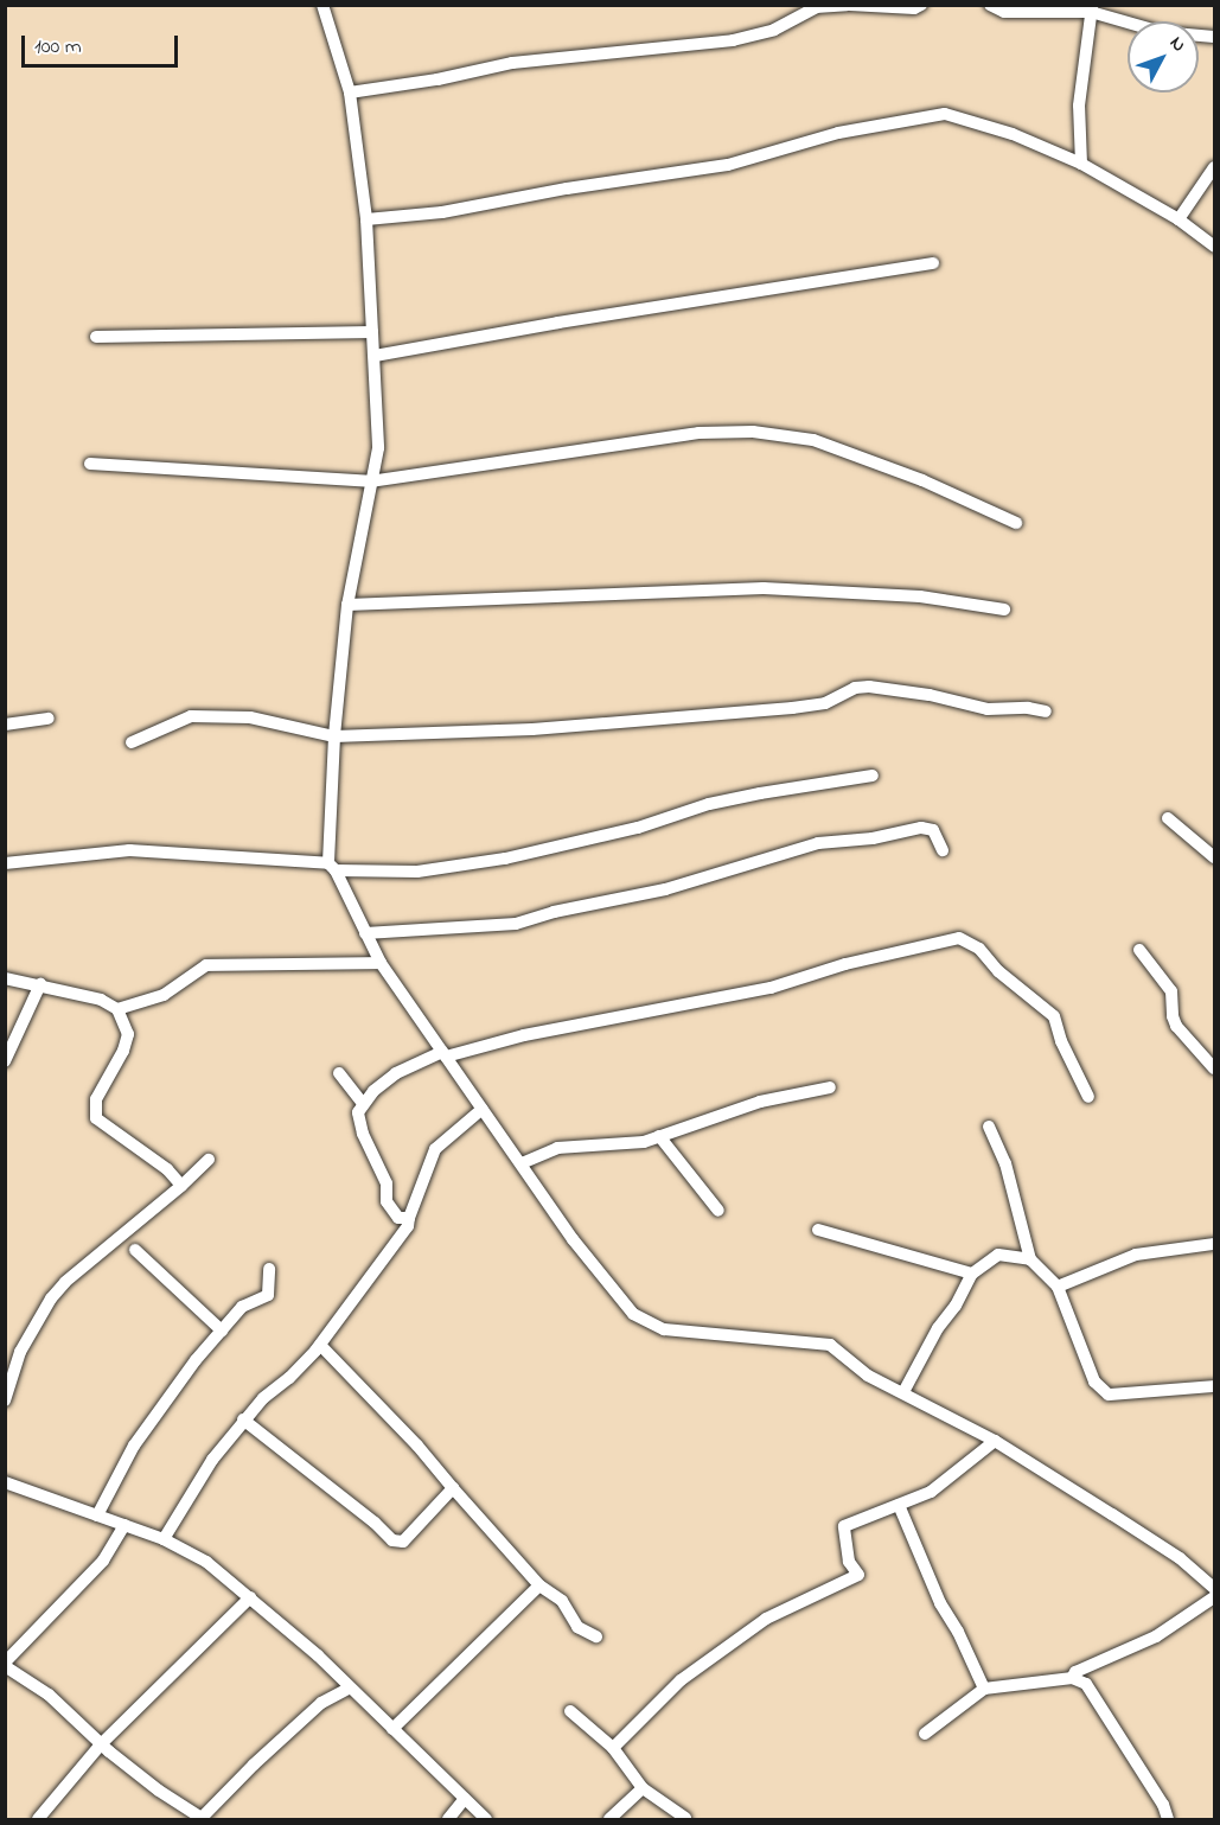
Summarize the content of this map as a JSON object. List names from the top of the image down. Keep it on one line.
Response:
{"scale_bar":"100 m","north":"top right"}
